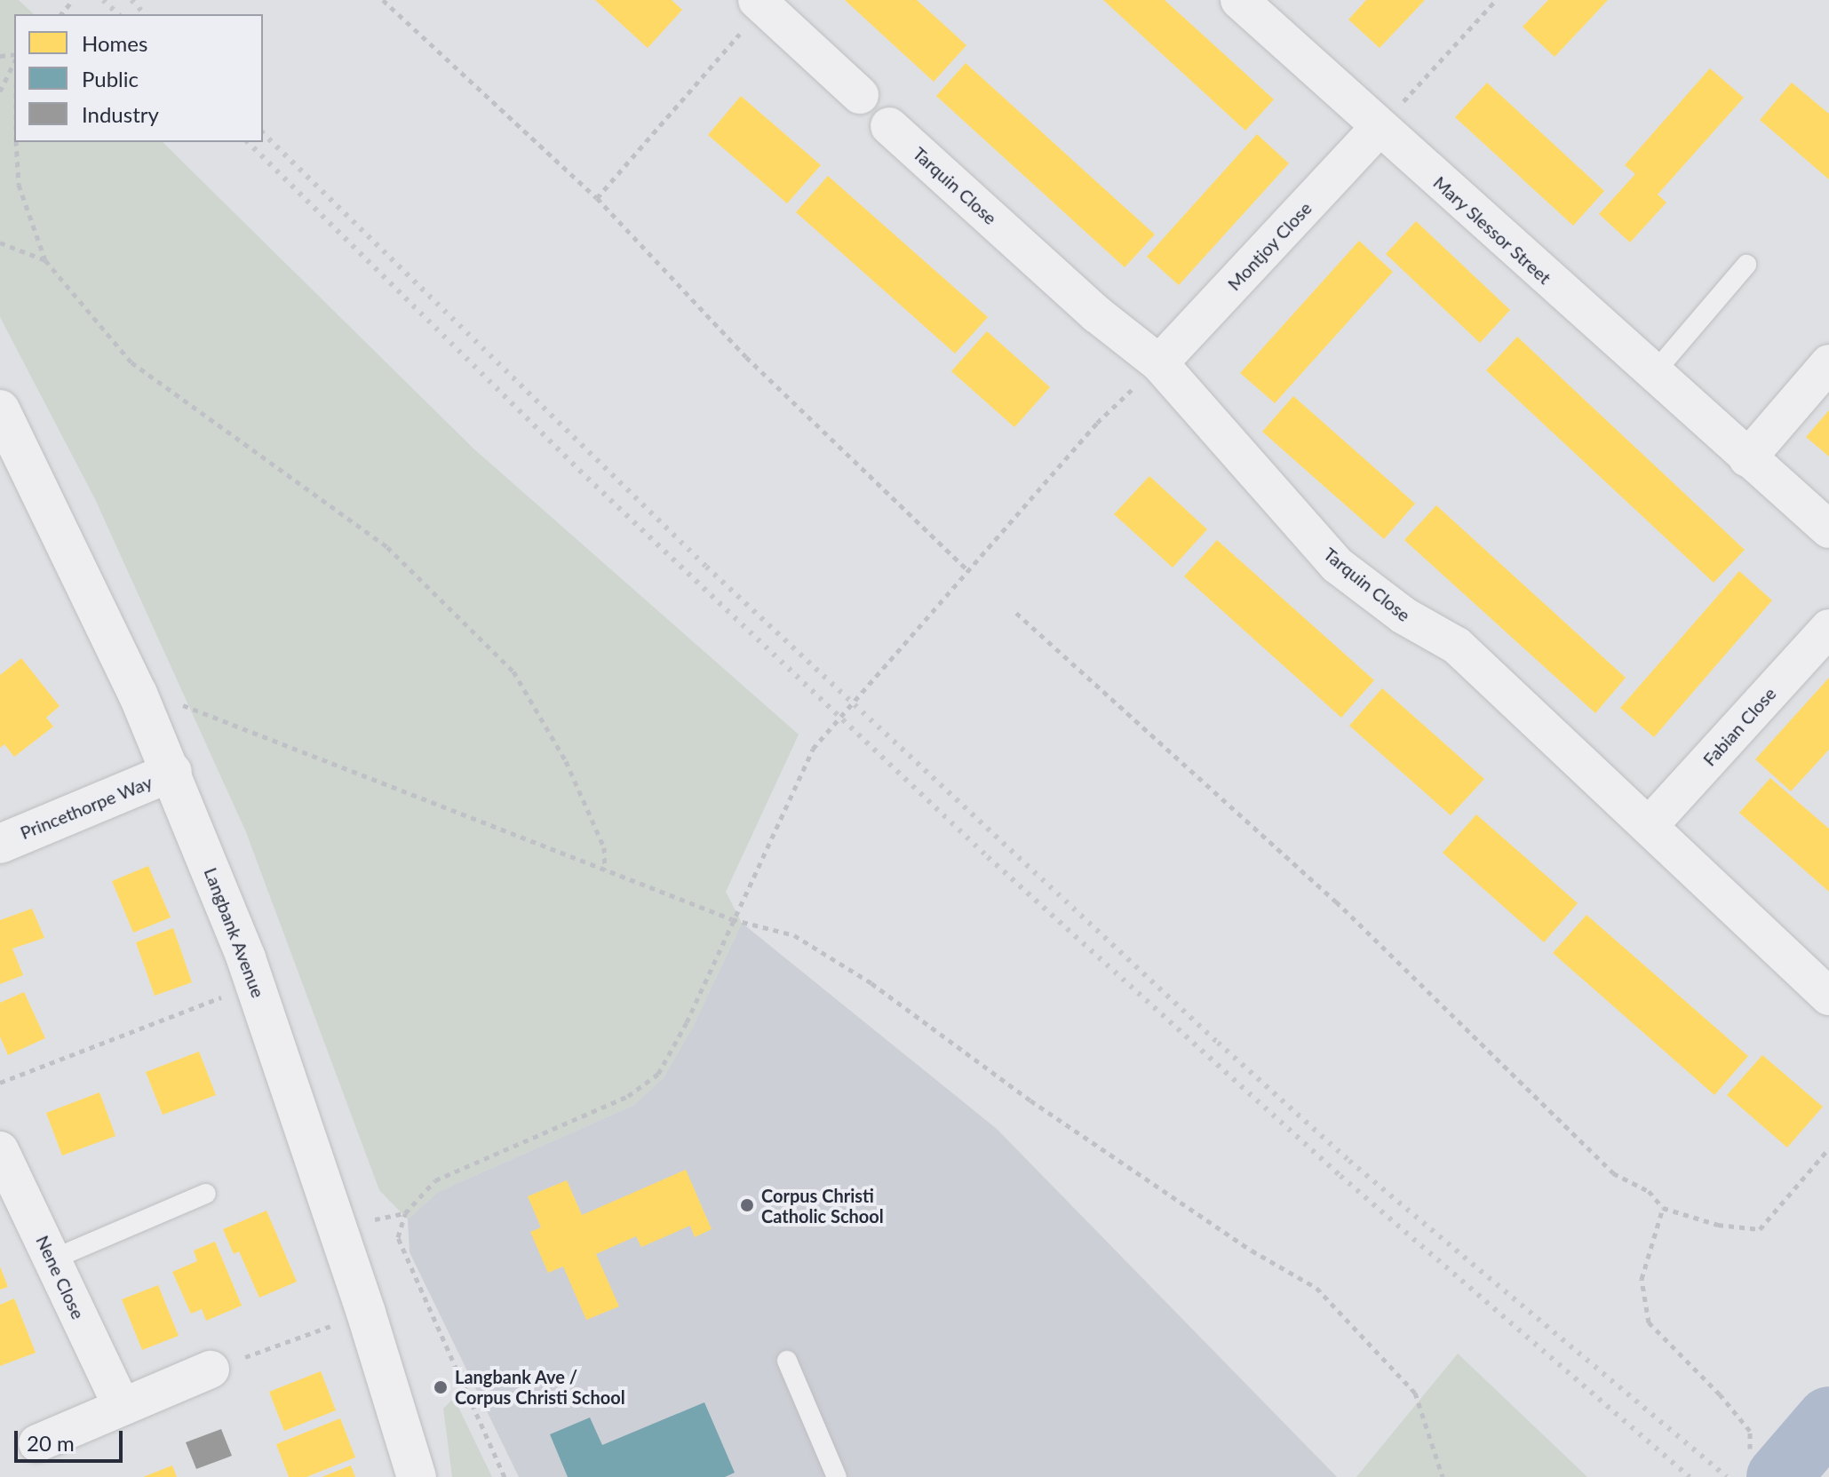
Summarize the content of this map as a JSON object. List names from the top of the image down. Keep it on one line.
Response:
{"streets":{"street":["Tarquin Close","Mary Slessor Street","Montjoy Close","Fabian Close","Princethorpe Way","Langbank Avenue","Nene Close"]},"crossings":[["Tarquin Close","Montjoy Close"],["Tarquin Close","Fabian Close"],["Mary Slessor Street","Montjoy Close"],["Princethorpe Way","Langbank Avenue"]],"places":["Corpus Christi Catholic School","Langbank Ave / Corpus Christi School"],"legend":["Homes","Public","Industry"],"scale_bar":"20 m"}
